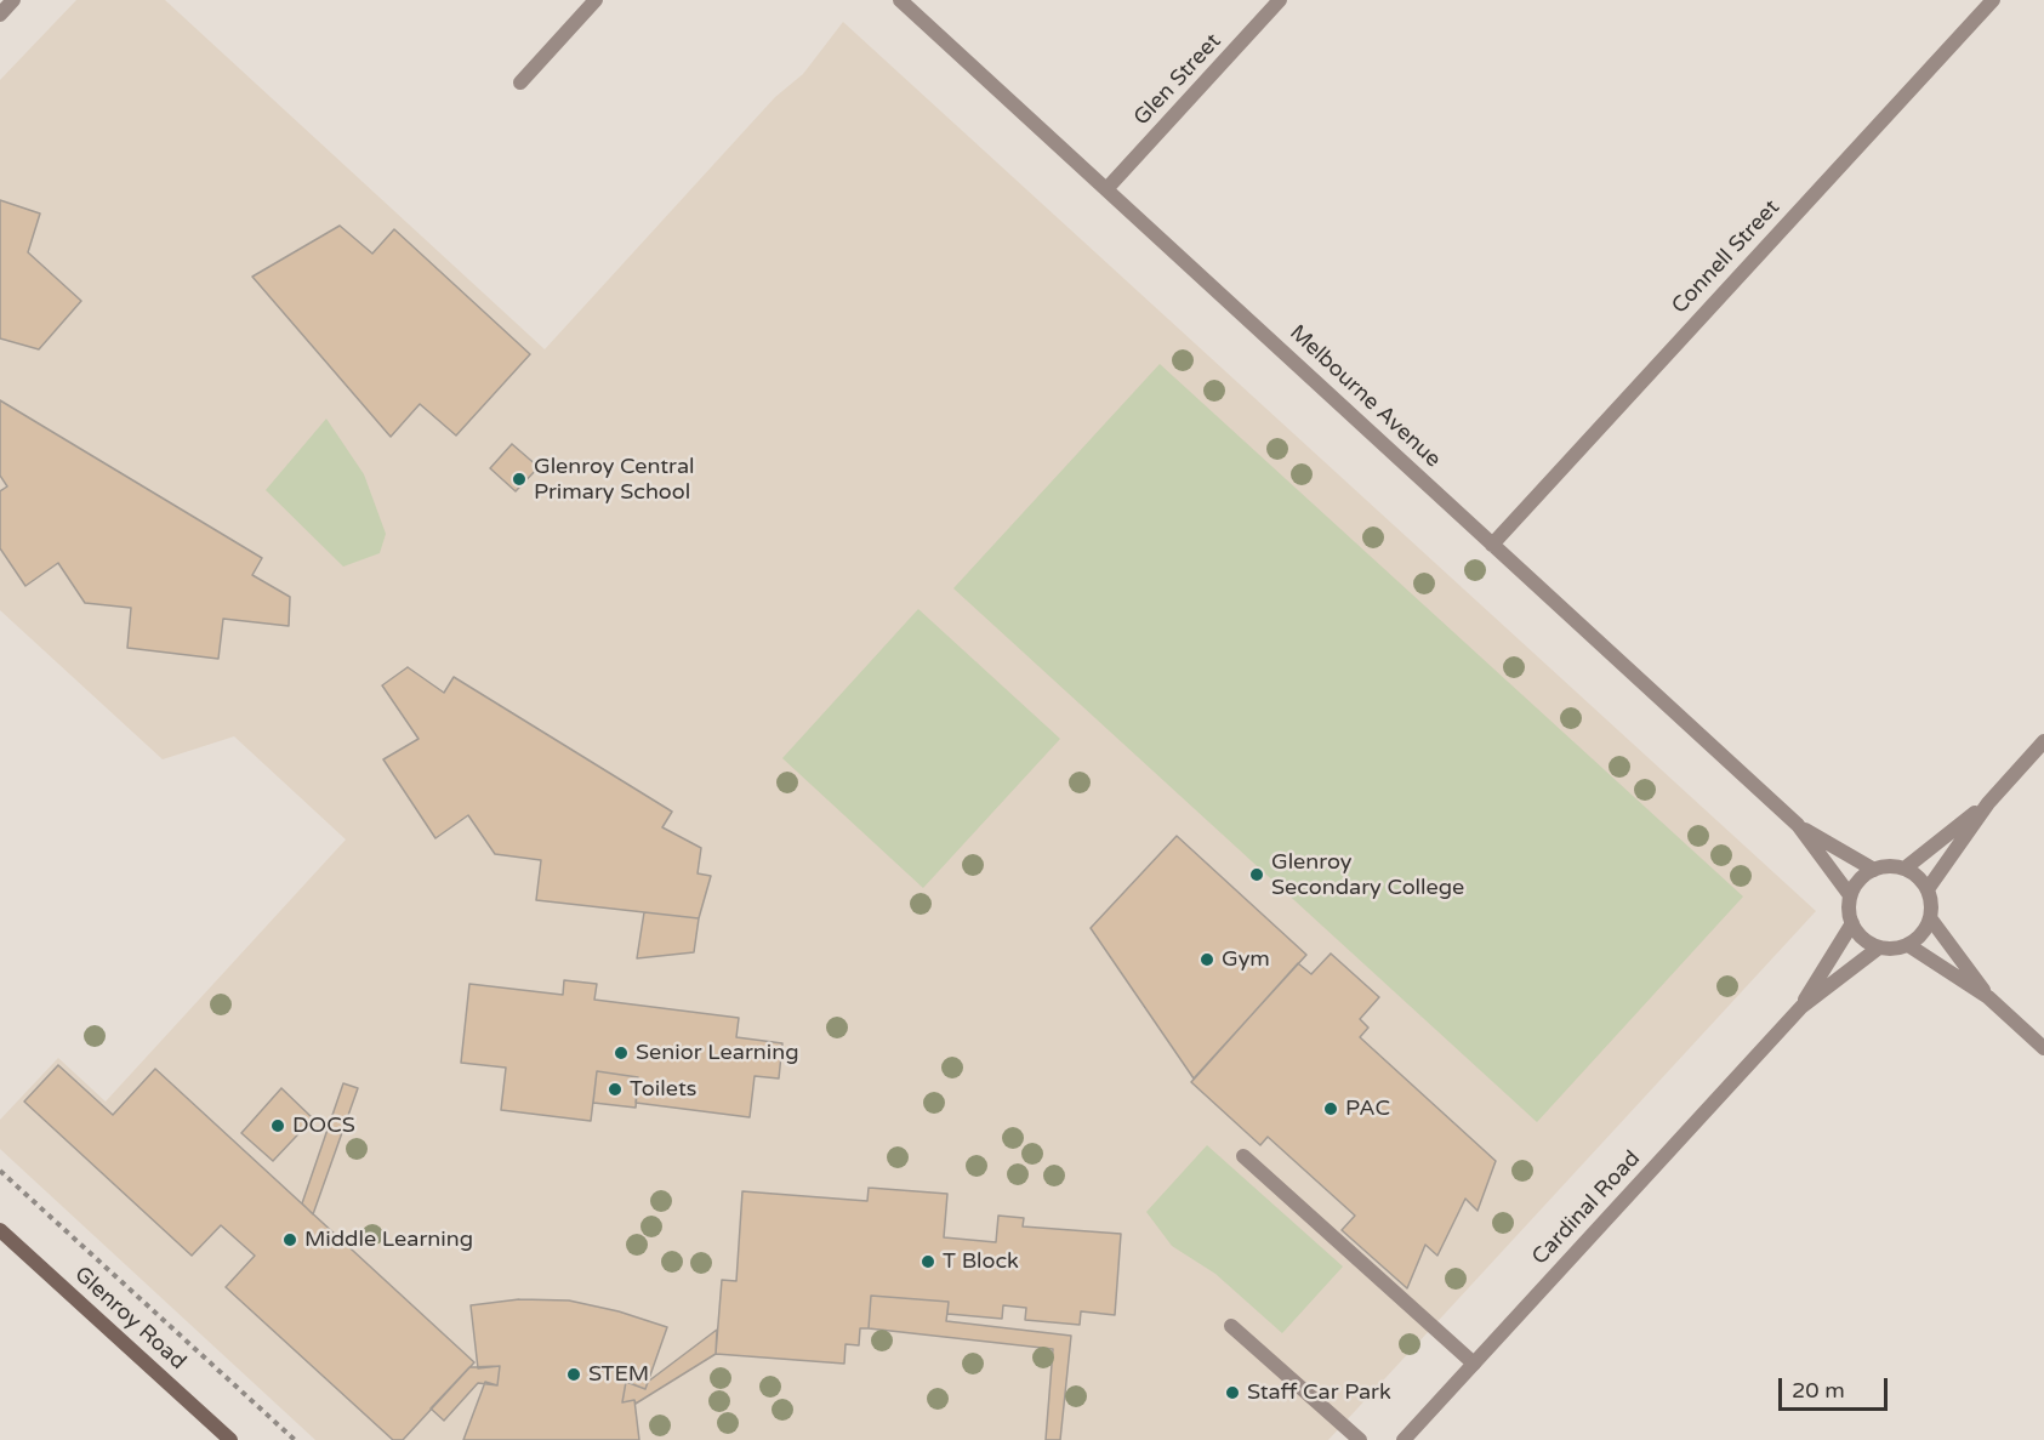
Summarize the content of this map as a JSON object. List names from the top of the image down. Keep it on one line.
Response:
{"streets":{"street":["Glen Street","Connell Street","Melbourne Avenue","Cardinal Road","Glenroy Road"]},"crossings":[["Glen Street","Melbourne Avenue"],["Connell Street","Melbourne Avenue"],["Melbourne Avenue","Cardinal Road"]],"places":["Glenroy Central Primary School","Glenroy Secondary College","Gym","Senior Learning","Toilets","PAC","DOCS","Middle Learning","T Block","STEM","Staff Car Park"],"scale_bar":"20 m"}
